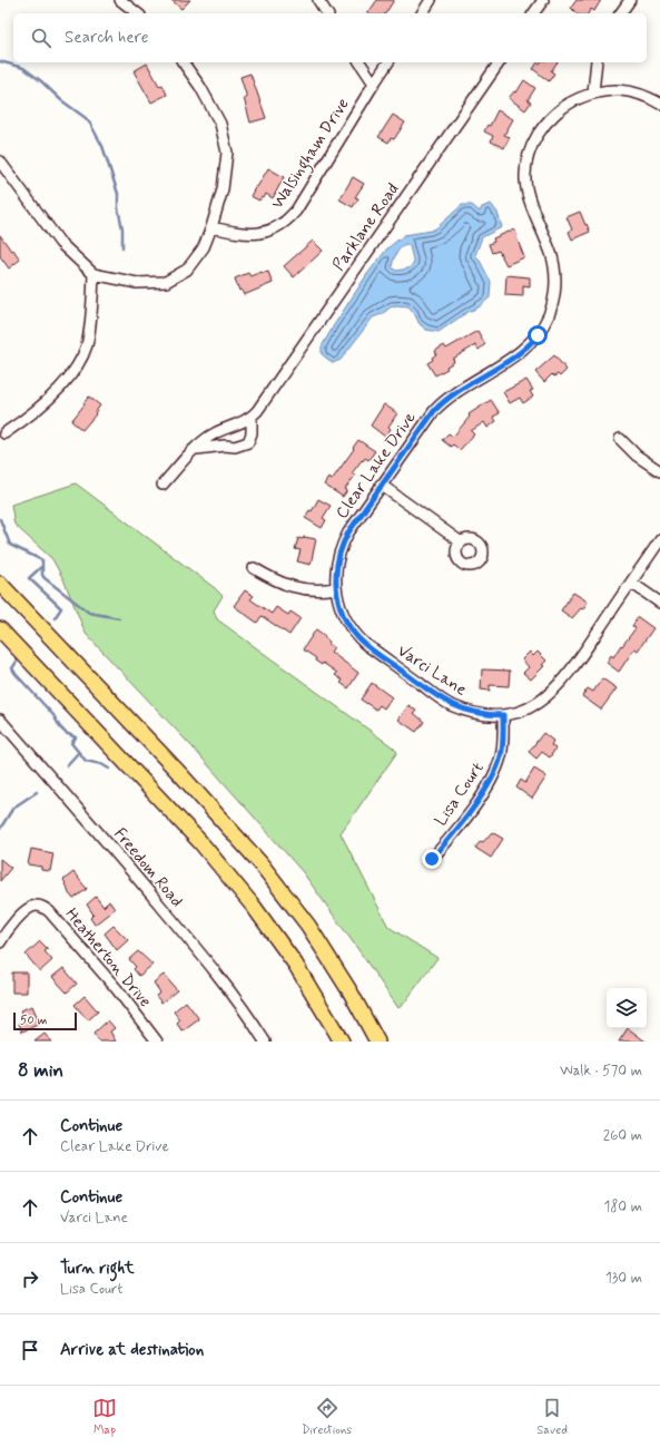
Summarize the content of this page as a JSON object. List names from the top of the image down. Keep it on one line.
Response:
{"streets":{"street":["Walsingham Drive","Parklane Road","Clear Lake Drive","Varci Lane","Lisa Court","Freedom Road","Heatherton Drive"]},"crossings":[["Clear Lake Drive","Varci Lane"],["Varci Lane","Lisa Court"]],"scale_bar":"50 m","page":{"search":"Search here","scale":"50 m","heading":["8 min","Walk · 570 m"],"list":[["Continue","Clear Lake Drive","260 m"],["Continue","Varci Lane","180 m"],["Turn right","Lisa Court","130 m"],"Arrive at destination"],"nav":["Map","Directions","Saved"]}}
